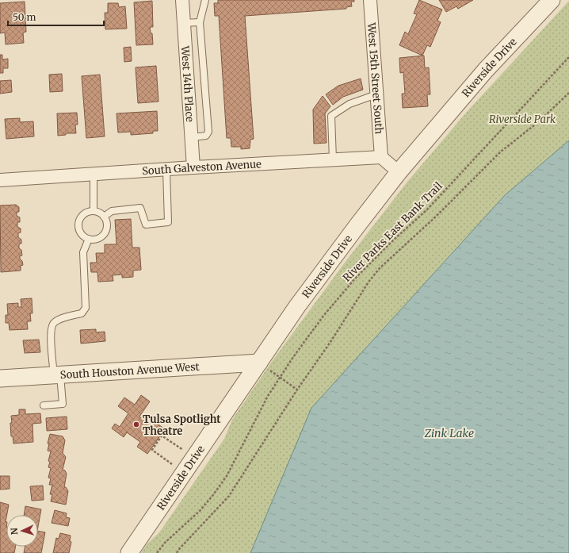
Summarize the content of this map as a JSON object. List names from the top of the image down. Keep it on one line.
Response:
{"streets":{"street":["Riverside Drive","West 15th Street South","West 14th Place","South Galveston Avenue","South Houston Avenue West"],"path":["River Parks East Bank Trail"]},"crossings":[["Riverside Drive","South Houston Avenue West"],["West 15th Street South","South Galveston Avenue"],["West 14th Place","South Galveston Avenue"]],"water":["Zink Lake"],"parks":["Riverside Park"],"places":["Tulsa Spotlight Theatre"],"scale_bar":"50 m","north":"left"}
